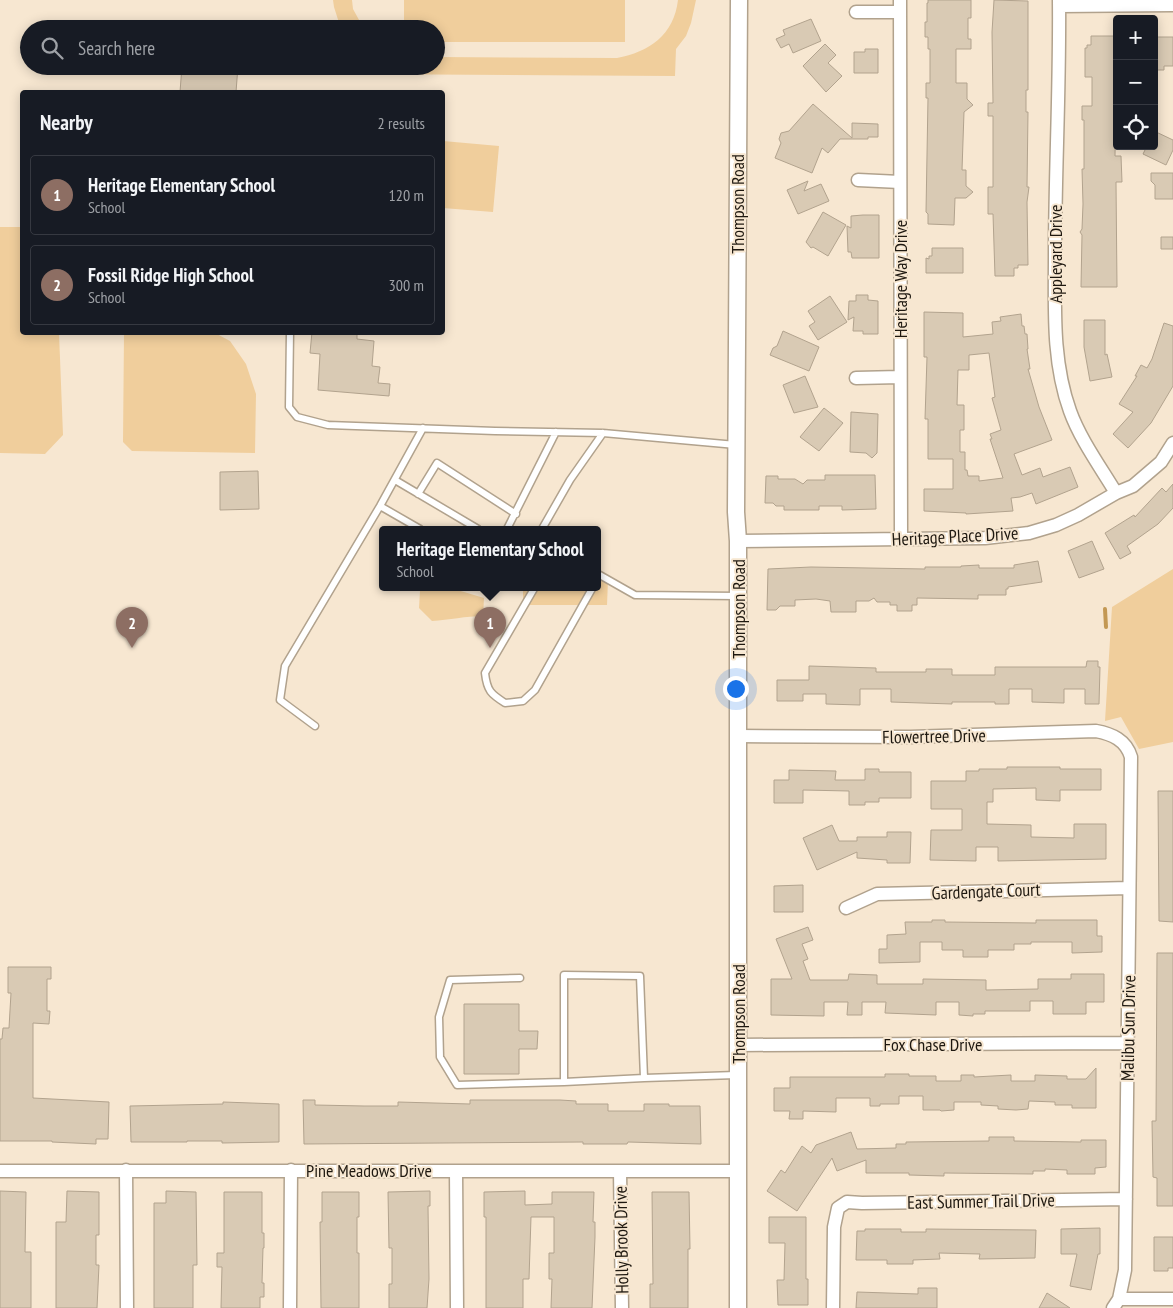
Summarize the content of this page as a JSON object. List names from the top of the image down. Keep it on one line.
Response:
{"streets":{"street":["Thompson Road","Appleyard Drive","Heritage Way Drive","Heritage Place Drive","Flowertree Drive","Gardengate Court","Malibu Sun Drive","Fox Chase Drive","Pine Meadows Drive","East Summer Trail Drive","Holly Brook Drive"]},"crossings":[["Thompson Road","Heritage Place Drive"],["Thompson Road","Flowertree Drive"],["Thompson Road","Fox Chase Drive"],["Thompson Road","Pine Meadows Drive"],["Appleyard Drive","Heritage Place Drive"],["Heritage Way Drive","Heritage Place Drive"],["Flowertree Drive","Malibu Sun Drive"],["Gardengate Court","Malibu Sun Drive"],["Malibu Sun Drive","Fox Chase Drive"],["Malibu Sun Drive","East Summer Trail Drive"],["Pine Meadows Drive","Holly Brook Drive"]],"page":{"map_buttons":["+","−"],"search":"Search here","heading":["Nearby","2 results"],"list":[{"mark":"1","name":"Heritage Elementary School","note":"School","value":"120 m"},{"mark":"2","name":"Fossil Ridge High School","note":"School","value":"300 m"}],"popup":["Heritage Elementary School","School"],"pins":["1","2"]}}
